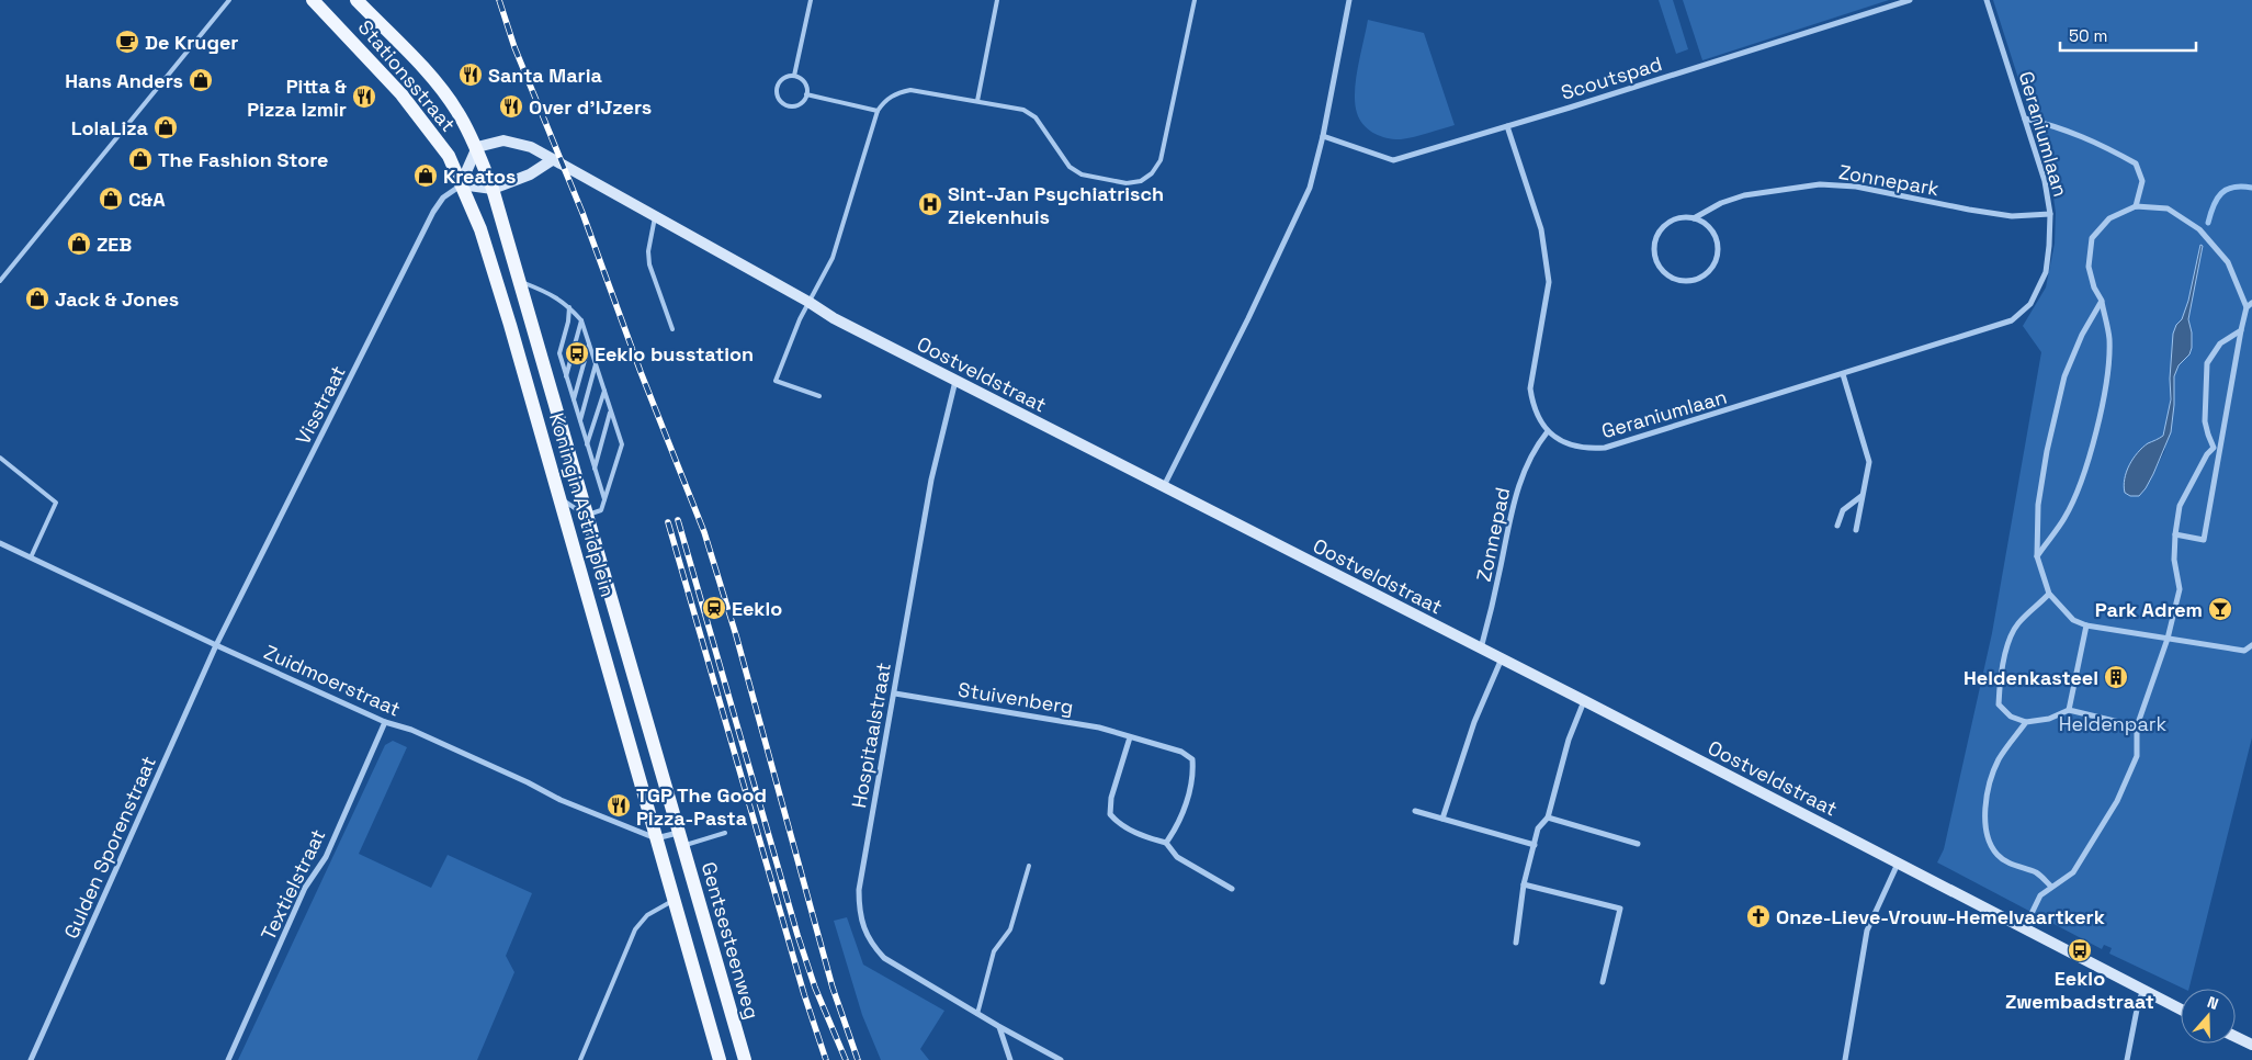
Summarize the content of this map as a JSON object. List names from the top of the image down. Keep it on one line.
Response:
{"streets":{"main road":["Stationsstraat","Koningin Astridplein","Gentsesteenweg"],"street":["Scoutspad","Geraniumlaan","Zonnepark","Oostveldstraat","Visstraat","Zonnepad","Zuidmoerstraat","Stuivenberg","Hospitaalstraat","Gulden Sporenstraat","Textielstraat"]},"crossings":[["Stationsstraat","Oostveldstraat"],["Stationsstraat","Visstraat"],["Stationsstraat","Koningin Astridplein"],["Geraniumlaan","Zonnepark"],["Geraniumlaan","Zonnepad"],["Oostveldstraat","Zonnepad"],["Oostveldstraat","Hospitaalstraat"],["Visstraat","Koningin Astridplein"],["Visstraat","Zuidmoerstraat"],["Visstraat","Gulden Sporenstraat"],["Koningin Astridplein","Zuidmoerstraat"],["Koningin Astridplein","Gentsesteenweg"],["Zuidmoerstraat","Gulden Sporenstraat"],["Zuidmoerstraat","Textielstraat"],["Stuivenberg","Hospitaalstraat"]],"parks":["Heldenpark"],"places":{"cafe":["De Kruger"],"restaurant":["Santa Maria","Pitta & Pizza Izmir","Over d'IJzers","TGP The Good Pizza-Pasta"],"shop":["Hans Anders","LolaLiza","The Fashion Store","Kreatos","C&A","ZEB","Jack & Jones"],"hospital":["Sint-Jan Psychiatrisch Ziekenhuis"],"bus stop":["Eeklo busstation","Eeklo Zwembadstraat"],"station":["Eeklo"],"bar":["Park Adrem"],"building":["Heldenkasteel"],"church":["Onze-Lieve-Vrouw-Hemelvaartkerk"]},"scale_bar":"50 m","north":"top"}
